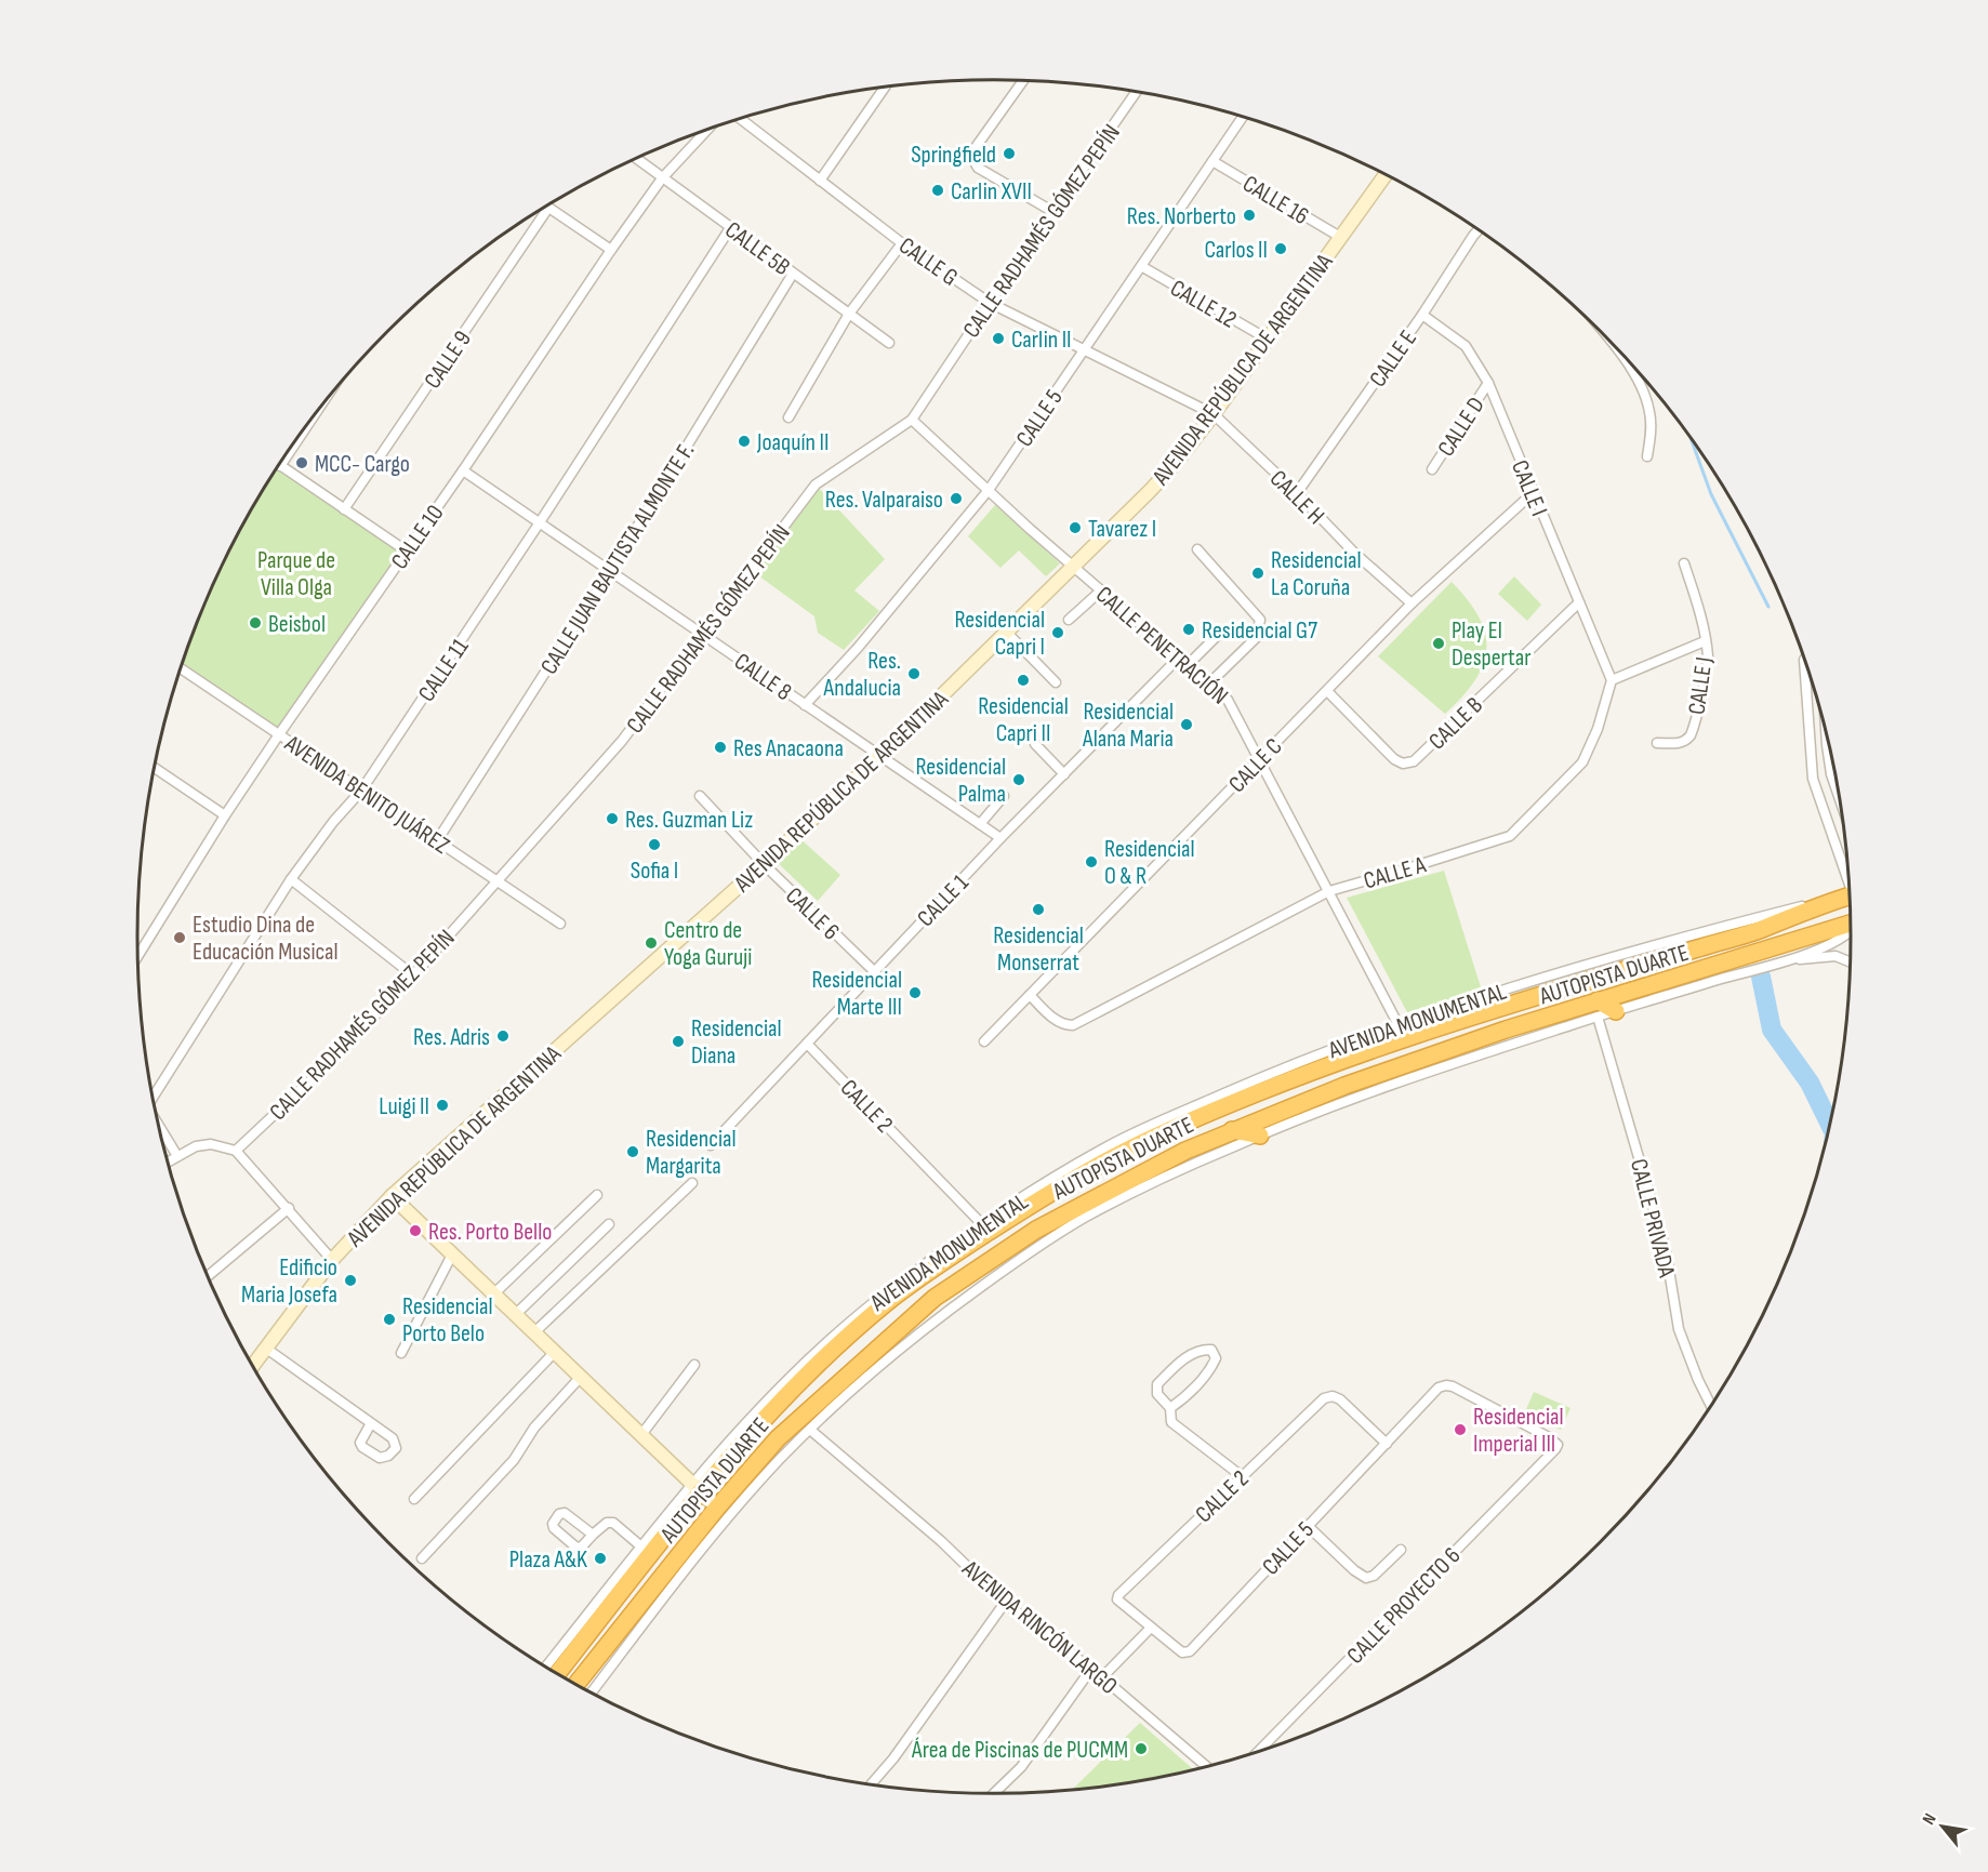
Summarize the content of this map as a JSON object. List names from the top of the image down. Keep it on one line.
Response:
{"streets":{"highway":["AUTOPISTA DUARTE"],"main road":["AVENIDA REPÚBLICA DE ARGENTINA"],"street":["CALLE 16","CALLE RADHAMÉS GÓMEZ PEPÍN","CALLE 5B","CALLE G","CALLE 12","CALLE E","CALLE 9","CALLE 5","CALLE D","CALLE I","CALLE H","CALLE 10","CALLE JUAN BAUTISTA ALMONTE F.","CALLE PENETRACIÓN","CALLE 11","CALLE 8","CALLE J","CALLE B","CALLE C","AVENIDA BENITO JUÁREZ","CALLE A","CALLE 1","CALLE 6","AVENIDA MONUMENTAL","CALLE 2","CALLE PRIVADA","CALLE PROYECTO 6","AVENIDA RINCÓN LARGO"]},"crossings":[["CALLE 16","AVENIDA REPÚBLICA DE ARGENTINA"],["CALLE 16","CALLE 5"],["CALLE RADHAMÉS GÓMEZ PEPÍN","CALLE G"],["CALLE RADHAMÉS GÓMEZ PEPÍN","CALLE PENETRACIÓN"],["CALLE RADHAMÉS GÓMEZ PEPÍN","CALLE 8"],["CALLE RADHAMÉS GÓMEZ PEPÍN","AVENIDA BENITO JUÁREZ"],["CALLE 5B","CALLE 10"],["CALLE 5B","CALLE JUAN BAUTISTA ALMONTE F."],["CALLE 5B","CALLE 11"],["CALLE G","AVENIDA REPÚBLICA DE ARGENTINA"],["CALLE G","CALLE 5"],["CALLE G","CALLE H"],["CALLE 12","AVENIDA REPÚBLICA DE ARGENTINA"],["CALLE 12","CALLE 5"],["CALLE E","CALLE I"],["CALLE E","CALLE H"],["AVENIDA REPÚBLICA DE ARGENTINA","CALLE H"],["AVENIDA REPÚBLICA DE ARGENTINA","CALLE PENETRACIÓN"],["AVENIDA REPÚBLICA DE ARGENTINA","CALLE 8"],["AVENIDA REPÚBLICA DE ARGENTINA","CALLE 6"],["CALLE 5","CALLE PENETRACIÓN"],["CALLE 5","CALLE 8"],["CALLE 5","CALLE 2"],["CALLE 5","CALLE PROYECTO 6"],["CALLE D","CALLE I"],["CALLE I","CALLE B"],["CALLE I","CALLE C"],["CALLE I","CALLE A"],["CALLE H","CALLE C"],["CALLE 10","CALLE 8"],["CALLE 10","AVENIDA BENITO JUÁREZ"],["CALLE JUAN BAUTISTA ALMONTE F.","CALLE 8"],["CALLE JUAN BAUTISTA ALMONTE F.","AVENIDA BENITO JUÁREZ"],["CALLE PENETRACIÓN","CALLE C"],["CALLE PENETRACIÓN","CALLE A"],["CALLE PENETRACIÓN","CALLE 1"],["CALLE PENETRACIÓN","AVENIDA MONUMENTAL"],["CALLE 11","CALLE 8"],["CALLE 11","AVENIDA BENITO JUÁREZ"],["CALLE 8","CALLE 1"],["CALLE B","CALLE C"],["CALLE C","CALLE A"],["CALLE 1","CALLE 6"],["CALLE 1","CALLE 2"],["AUTOPISTA DUARTE","AVENIDA MONUMENTAL"],["AUTOPISTA DUARTE","CALLE PRIVADA"],["AVENIDA MONUMENTAL","CALLE 2"],["AVENIDA MONUMENTAL","CALLE PRIVADA"],["AVENIDA MONUMENTAL","AVENIDA RINCÓN LARGO"]],"parks":["Parque de Villa Olga"],"places":["Springfield","Carlin XVII","Res. Norberto","Carlos II","Carlin II","Joaquín II","MCC- Cargo","Res. Valparaiso","Tavarez I","Residencial La Coruña","Beisbol","Residencial G7","Residencial Capri I","Play El Despertar","Res. Andalucia","Residencial Capri II","Residencial Alana Maria","Res Anacaona","Residencial Palma","Res. Guzman Liz","Sofia I","Residencial O & R","Residencial Monserrat","Estudio Dina de Educación Musical","Centro de Yoga Guruji","Residencial Marte III","Res. Adris","Residencial Diana","Luigi II","Residencial Margarita","Res. Porto Bello","Edificio Maria Josefa","Residencial Porto Belo","Residencial Imperial III","Plaza A&K","Área de Piscinas de PUCMM"],"north":"top left"}
